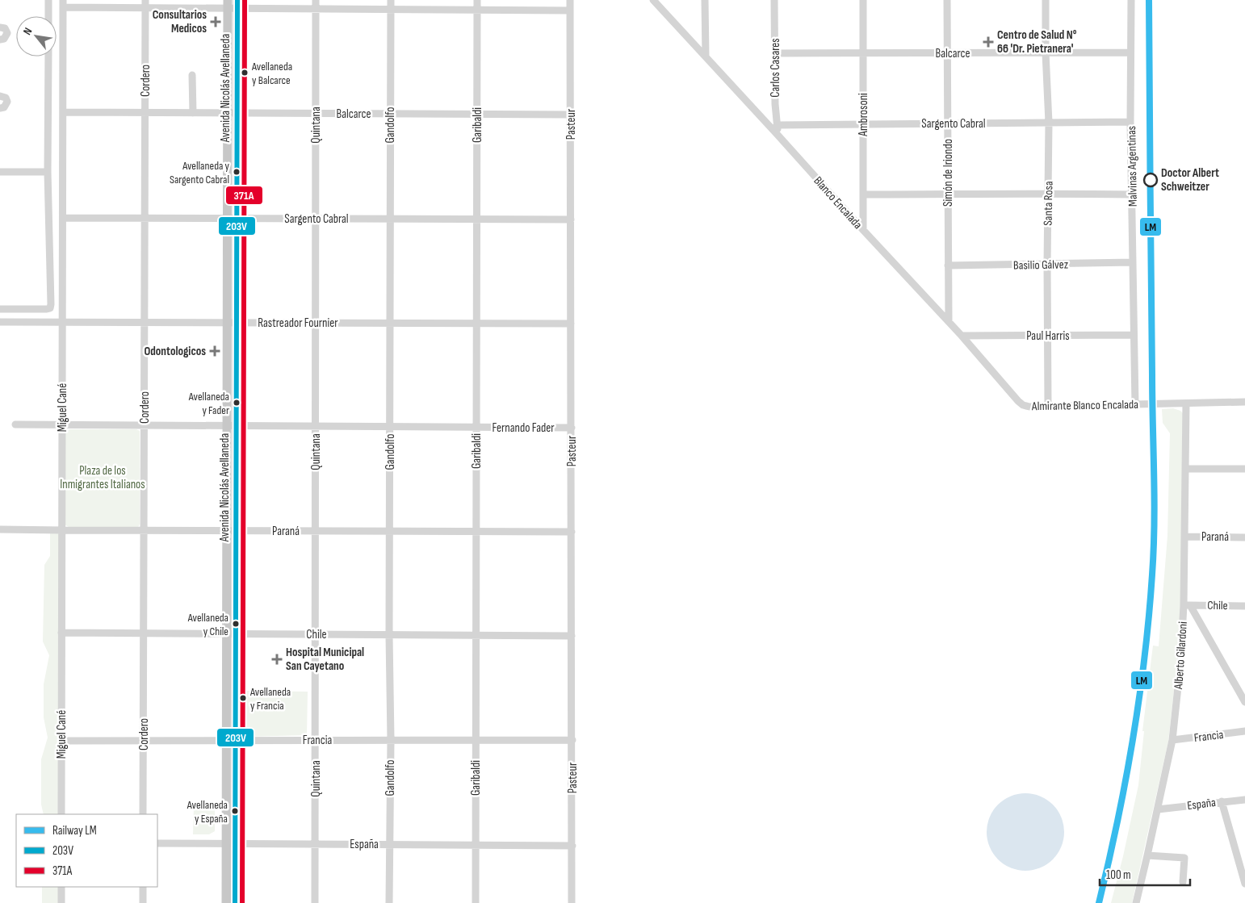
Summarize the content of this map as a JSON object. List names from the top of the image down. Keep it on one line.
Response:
{"streets":{"main road":["Avenida Nicolás Avellaneda"],"street":["Balcarce","Carlos Casares","Cordero","Ambrosoni","Sargento Cabral","Pasteur","Quintana","Gandolfo","Garibaldi","Malvinas Argentinas","Simón de Iriondo","Blanco Encalada","Santa Rosa","Basilio Gálvez","Rastreador Fournier","Paul Harris","Almirante Blanco Encalada","Miguel Cané","Fernando Fader","Paraná","Chile","Alberto Gilardoni","Francia","España"]},"crossings":[["Balcarce","Carlos Casares"],["Balcarce","Cordero"],["Balcarce","Avenida Nicolás Avellaneda"],["Balcarce","Ambrosoni"],["Balcarce","Pasteur"],["Balcarce","Quintana"],["Balcarce","Gandolfo"],["Balcarce","Garibaldi"],["Balcarce","Malvinas Argentinas"],["Balcarce","Simón de Iriondo"],["Balcarce","Santa Rosa"],["Balcarce","Miguel Cané"],["Carlos Casares","Sargento Cabral"],["Carlos Casares","Blanco Encalada"],["Cordero","Sargento Cabral"],["Cordero","Rastreador Fournier"],["Cordero","Fernando Fader"],["Cordero","Paraná"],["Cordero","Chile"],["Cordero","Francia"],["Avenida Nicolás Avellaneda","Sargento Cabral"],["Avenida Nicolás Avellaneda","Rastreador Fournier"],["Avenida Nicolás Avellaneda","Fernando Fader"],["Avenida Nicolás Avellaneda","Paraná"],["Avenida Nicolás Avellaneda","Chile"],["Avenida Nicolás Avellaneda","Francia"],["Avenida Nicolás Avellaneda","España"],["Ambrosoni","Sargento Cabral"],["Ambrosoni","Blanco Encalada"],["Sargento Cabral","Pasteur"],["Sargento Cabral","Quintana"],["Sargento Cabral","Gandolfo"],["Sargento Cabral","Garibaldi"],["Sargento Cabral","Malvinas Argentinas"],["Sargento Cabral","Simón de Iriondo"],["Sargento Cabral","Santa Rosa"],["Sargento Cabral","Miguel Cané"],["Pasteur","Rastreador Fournier"],["Pasteur","Fernando Fader"],["Pasteur","Paraná"],["Pasteur","Chile"],["Pasteur","Francia"],["Pasteur","España"],["Quintana","Rastreador Fournier"],["Quintana","Fernando Fader"],["Quintana","Paraná"],["Quintana","Chile"],["Quintana","Francia"],["Quintana","España"],["Gandolfo","Rastreador Fournier"],["Gandolfo","Fernando Fader"],["Gandolfo","Paraná"],["Gandolfo","Chile"],["Gandolfo","Francia"],["Gandolfo","España"],["Garibaldi","Rastreador Fournier"],["Garibaldi","Fernando Fader"],["Garibaldi","Paraná"],["Garibaldi","Chile"],["Garibaldi","Francia"],["Garibaldi","España"],["Malvinas Argentinas","Basilio Gálvez"],["Malvinas Argentinas","Paul Harris"],["Malvinas Argentinas","Almirante Blanco Encalada"],["Simón de Iriondo","Blanco Encalada"],["Simón de Iriondo","Basilio Gálvez"],["Blanco Encalada","Paul Harris"],["Blanco Encalada","Almirante Blanco Encalada"],["Santa Rosa","Basilio Gálvez"],["Santa Rosa","Paul Harris"],["Santa Rosa","Almirante Blanco Encalada"],["Rastreador Fournier","Miguel Cané"],["Almirante Blanco Encalada","Alberto Gilardoni"],["Miguel Cané","Fernando Fader"],["Miguel Cané","Paraná"],["Miguel Cané","Chile"],["Miguel Cané","Francia"],["Paraná","Alberto Gilardoni"],["Chile","Alberto Gilardoni"],["Alberto Gilardoni","Francia"],["Alberto Gilardoni","España"]],"parks":["Plaza de los Inmigrantes Italianos"],"places":{"health":["Consultarios Medicos","Centro de Salud N° 66 'Dr. Pietranera'","Odontologicos","Hospital Municipal San Cayetano"],"other":["Avellaneda y Balcarce","Avellaneda y Sargento Cabral","Doctor Albert Schweitzer","Avellaneda y Fader","Avellaneda y Chile","Avellaneda y Francia","Avellaneda y España"]},"lines":["rail line LM","transit line 203V","transit line 371A"],"legend":["Railway LM","203V","371A"],"scale_bar":"100 m","north":"top left"}
